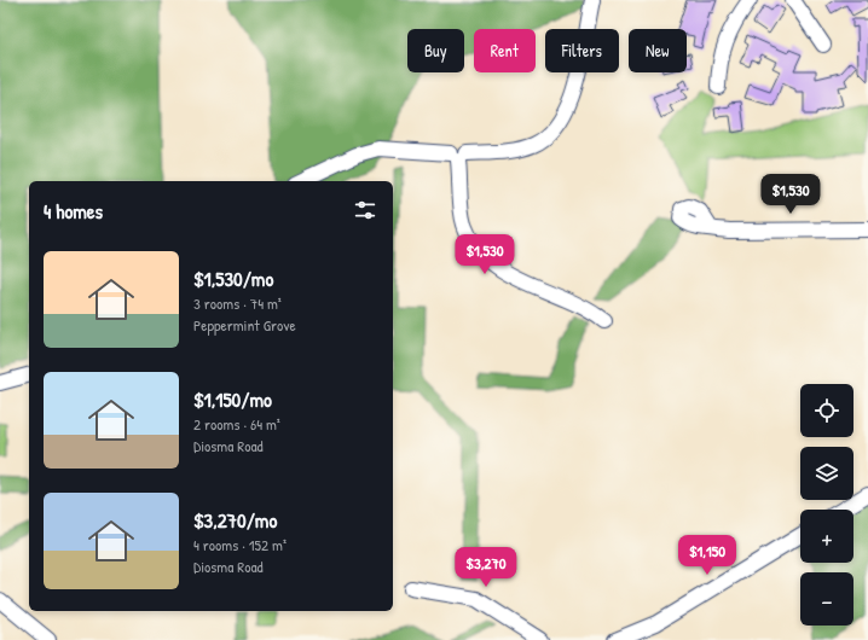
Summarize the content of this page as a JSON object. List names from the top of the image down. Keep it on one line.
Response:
{"page":{"chip":["Buy","Rent","Filters","New"],"price":["$1,530","$1,530","$1,150","$3,270"],"heading":"4 homes","list":[{"name":"$1,530/mo","note":"3 rooms · 74 m² · Peppermint Grove"},{"name":"$1,150/mo","note":"2 rooms · 64 m² · Diosma Road"},{"name":"$3,270/mo","note":"4 rooms · 152 m² · Diosma Road"}],"map_buttons":["+","−"]}}
